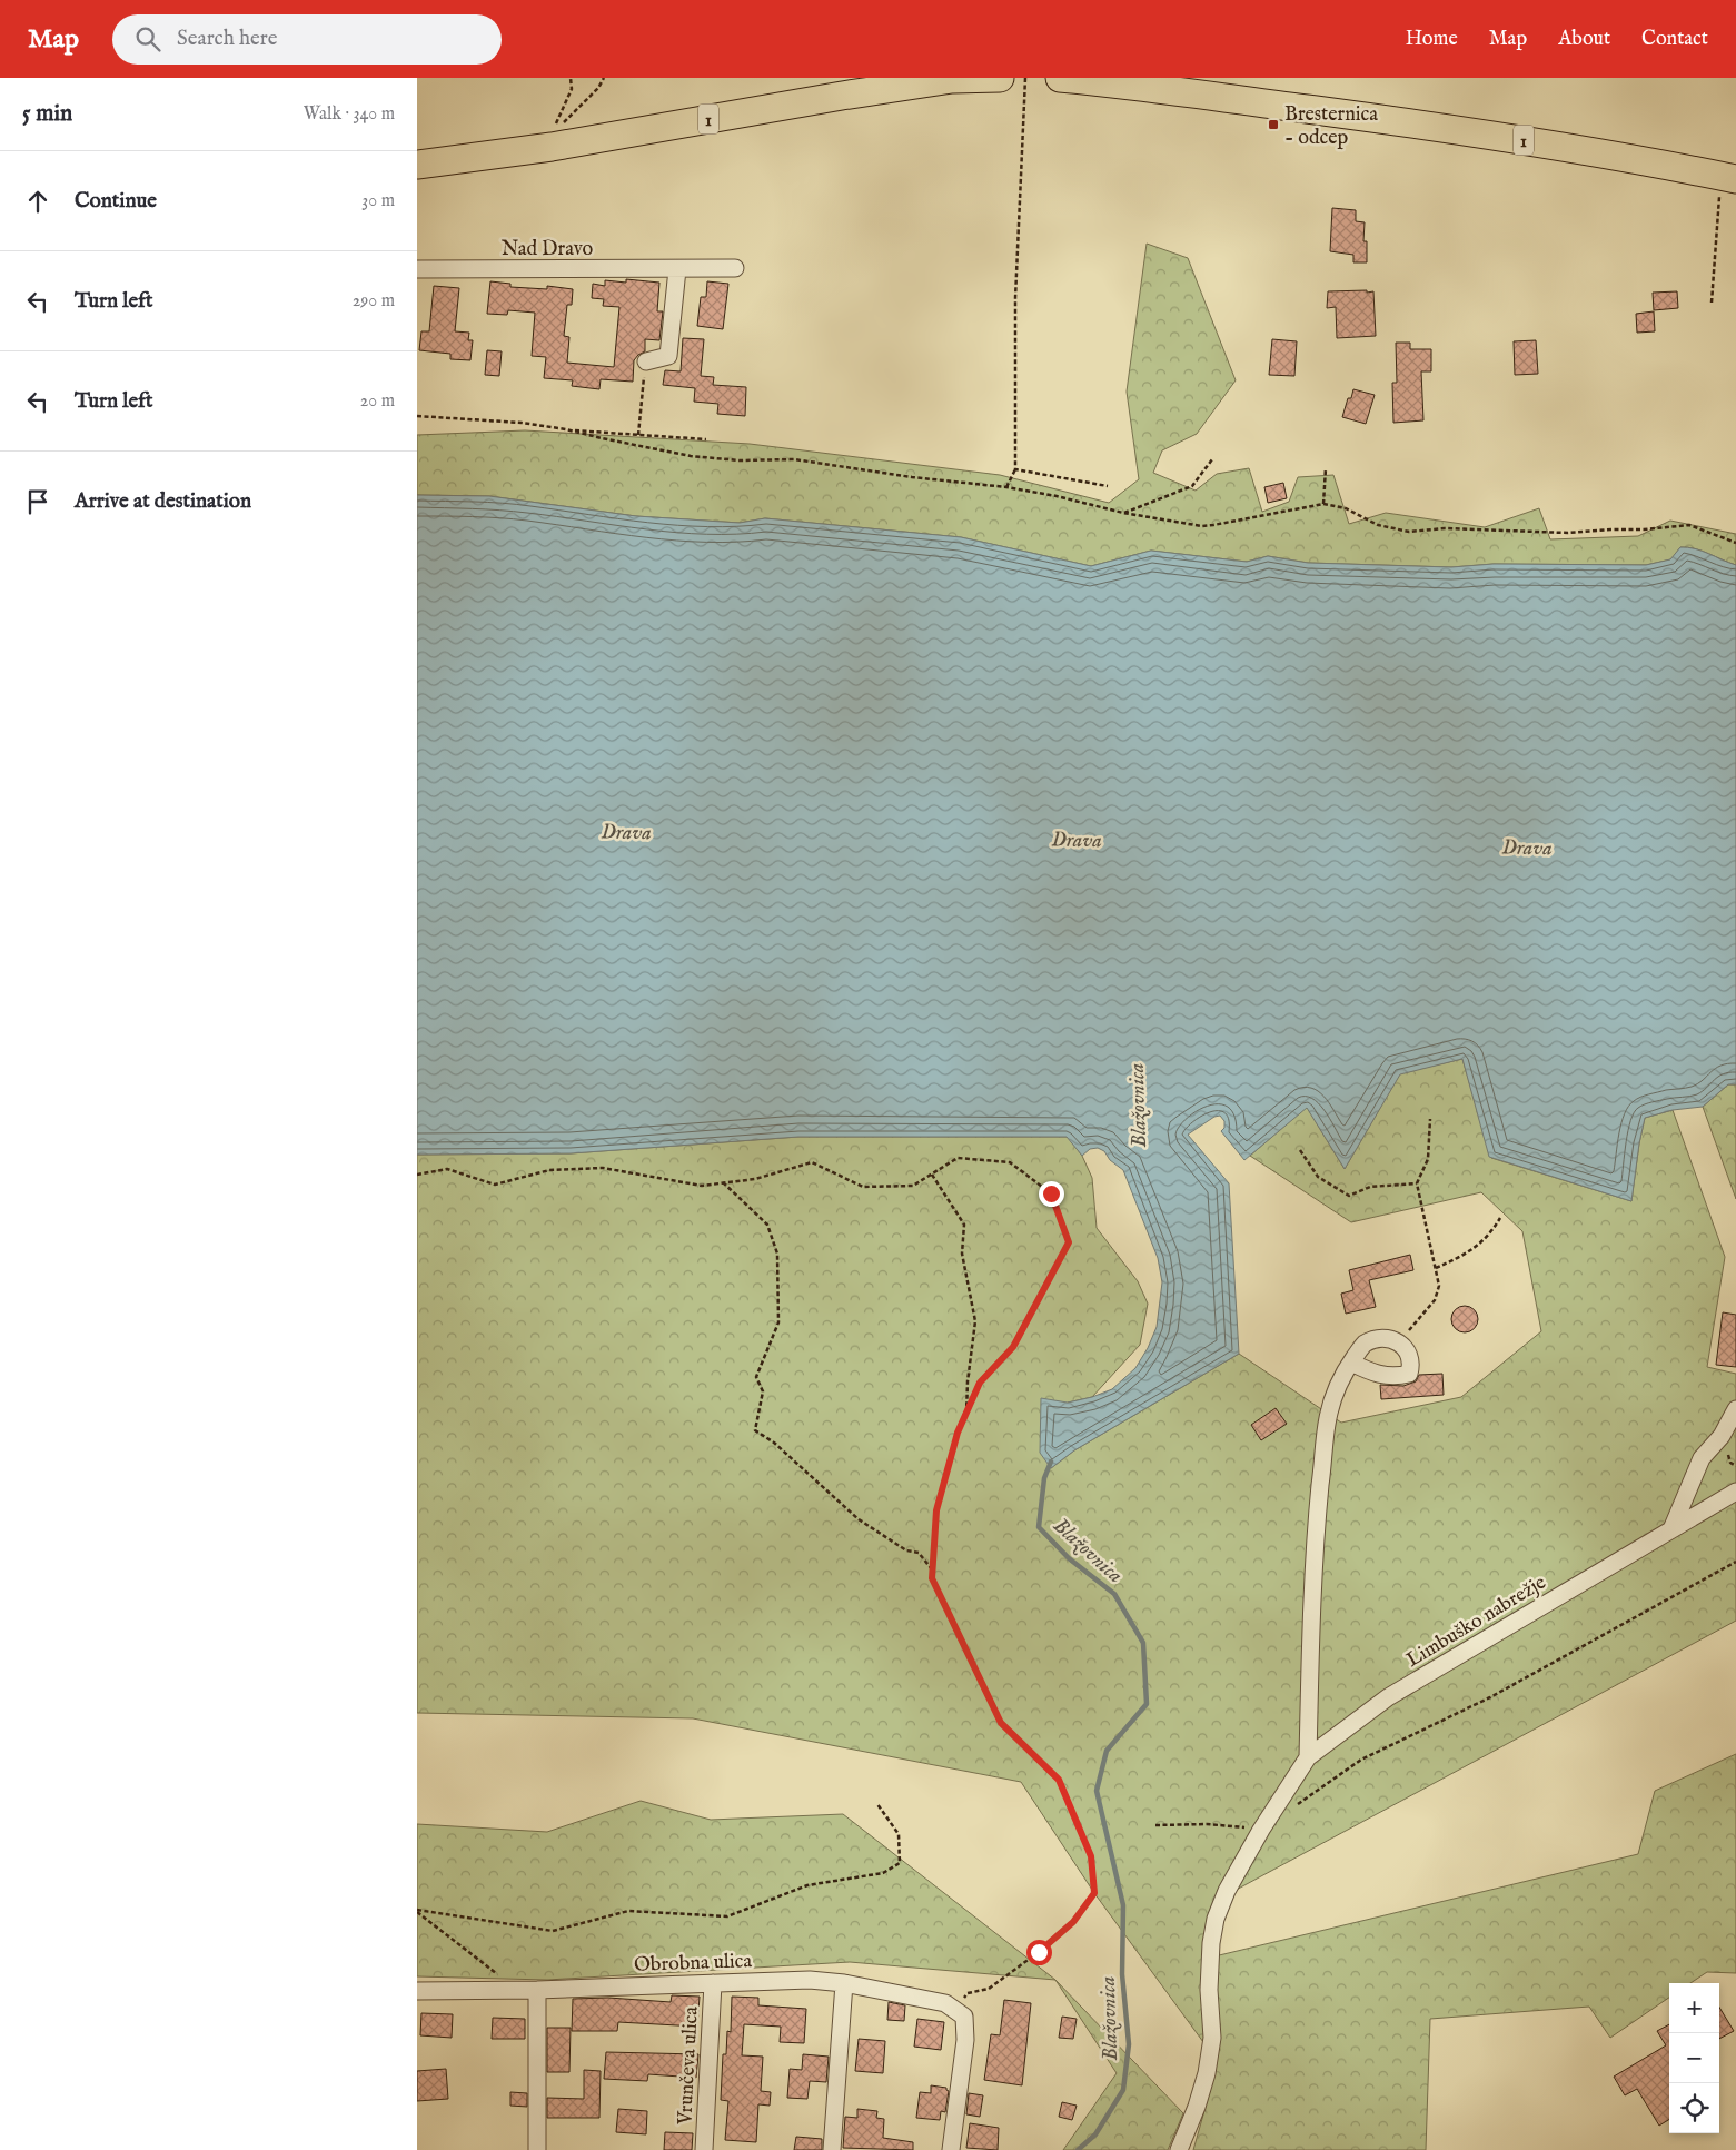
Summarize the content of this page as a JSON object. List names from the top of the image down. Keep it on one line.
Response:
{"streets":{"main road":["1"],"street":["Nad Dravo","Limbuško nabrežje","Obrobna ulica","Vrunčeva ulica"]},"crossings":[["Obrobna ulica","Vrunčeva ulica"]],"water":["Drava","Blažovnica"],"places":{"transit":["Bresternica - odcep"]},"page":{"header":"Map","search":"Search here","nav":["Home","Map","About","Contact"],"heading":["5 min","Walk · 340 m"],"list":[["Continue","30 m"],["Turn left","290 m"],["Turn left","20 m"],"Arrive at destination"],"map_buttons":["+","−"]}}
